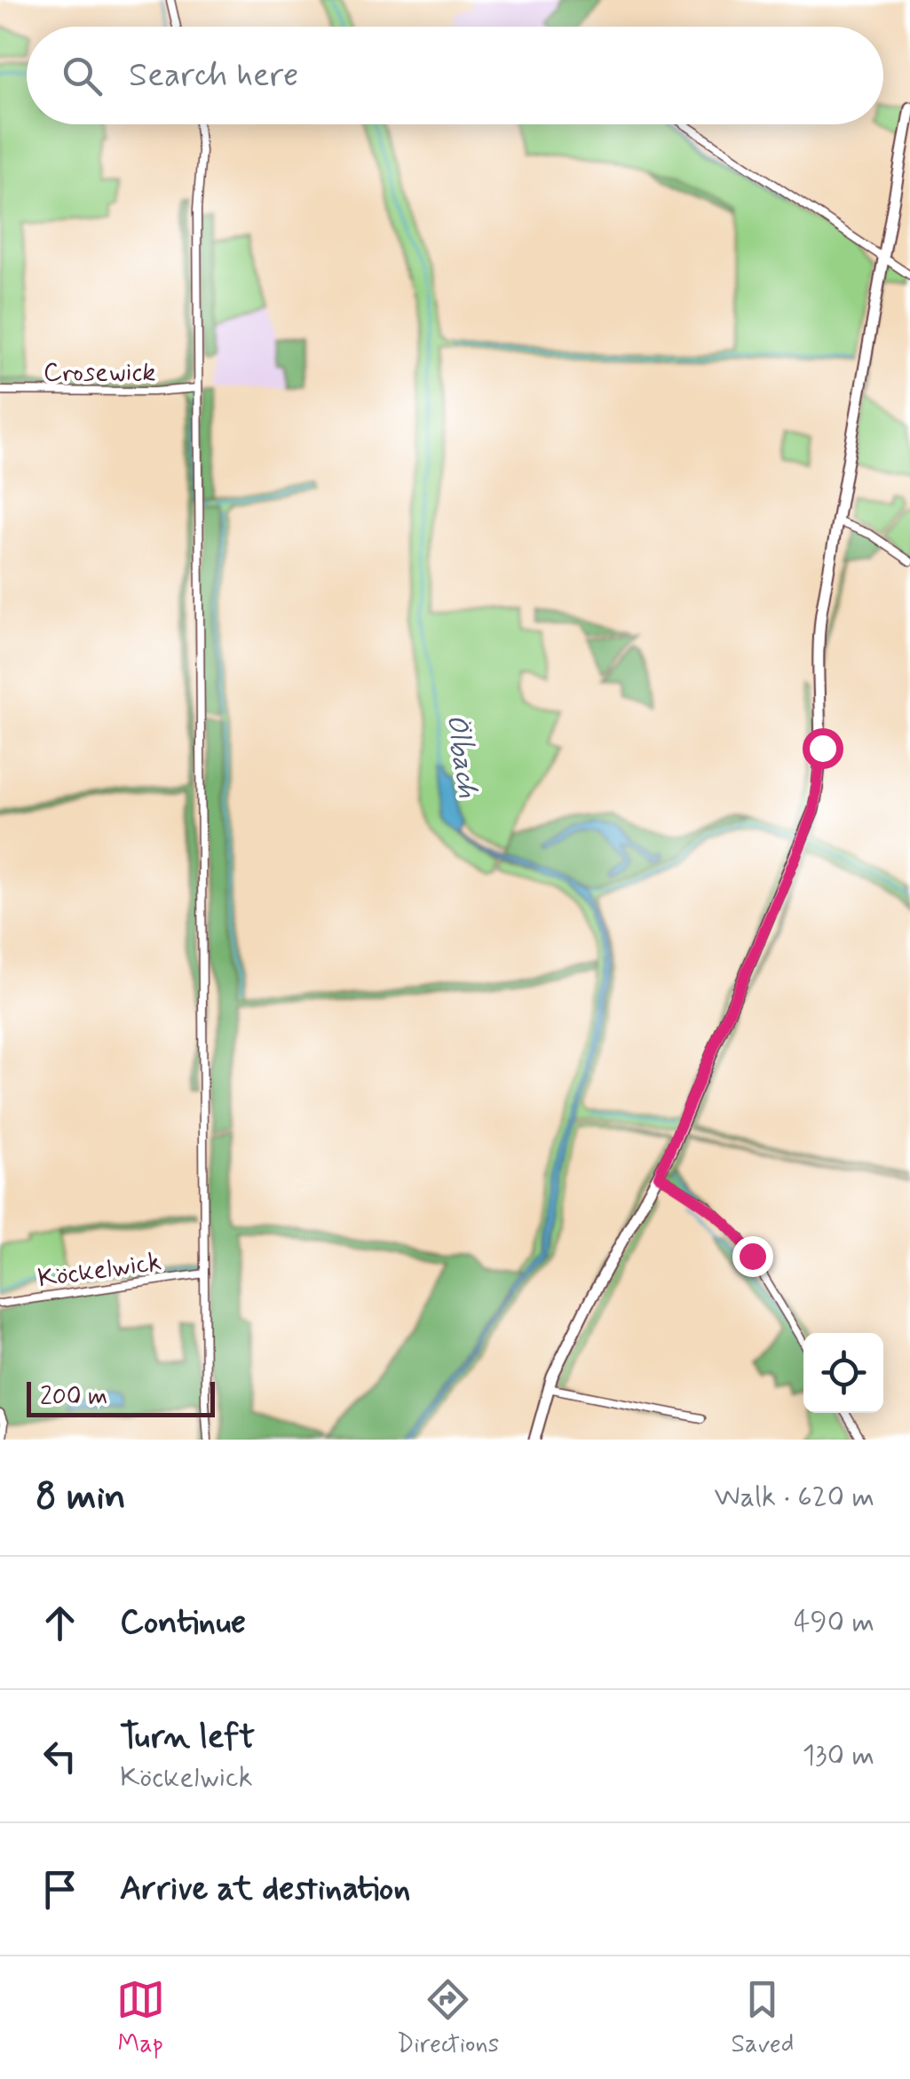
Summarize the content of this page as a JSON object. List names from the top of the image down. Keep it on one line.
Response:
{"streets":{"street":["Crosewick","Köckelwick"]},"water":["Ölbach"],"scale_bar":"200 m","page":{"search":"Search here","scale":"200 m","heading":["8 min","Walk · 620 m"],"list":[["Continue","490 m"],["Turn left","Köckelwick","130 m"],"Arrive at destination"],"nav":["Map","Directions","Saved"]}}
